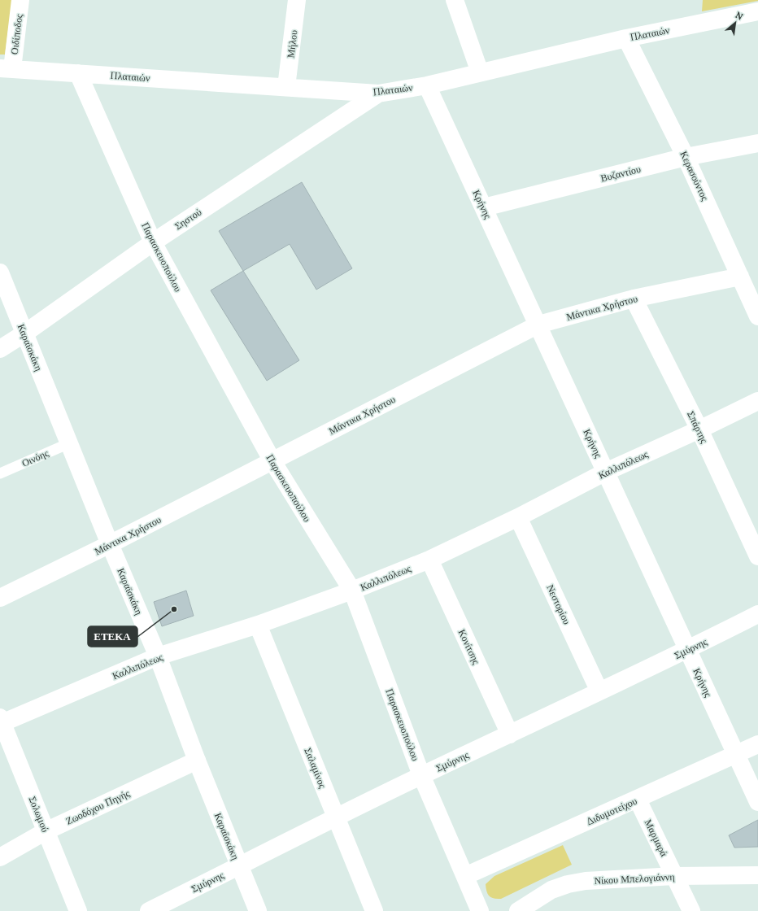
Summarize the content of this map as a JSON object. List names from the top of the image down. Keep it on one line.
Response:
{"streets":{"street":["Πλαταιών","Οιδίποδος","Μήλου","Βυζαντίου","Κερασούντος","Κρήνης","Σηστού","Παρασκευοπούλου","Μάντικα Χρήστου","Καραϊσκάκη","Σπάρτης","Καλλιπόλεως","Νεστορίου","Κονίτσης","Σμύρνης","Σαλαμίνος","Ζωοδόχου Πηγής","Διδυμοτείχου","Σολωμού","Μαρμαρά","Νίκου Μπελογιάννη"],"lane":["Οινόης"]},"crossings":[["Πλαταιών","Οιδίποδος"],["Πλαταιών","Μήλου"],["Πλαταιών","Κερασούντος"],["Πλαταιών","Κρήνης"],["Πλαταιών","Σηστού"],["Πλαταιών","Παρασκευοπούλου"],["Βυζαντίου","Κερασούντος"],["Βυζαντίου","Κρήνης"],["Κερασούντος","Μάντικα Χρήστου"],["Κρήνης","Μάντικα Χρήστου"],["Κρήνης","Καλλιπόλεως"],["Κρήνης","Σμύρνης"],["Κρήνης","Διδυμοτείχου"],["Σηστού","Παρασκευοπούλου"],["Σηστού","Καραϊσκάκη"],["Παρασκευοπούλου","Μάντικα Χρήστου"],["Παρασκευοπούλου","Καλλιπόλεως"],["Παρασκευοπούλου","Σμύρνης"],["Παρασκευοπούλου","Διδυμοτείχου"],["Μάντικα Χρήστου","Καραϊσκάκη"],["Μάντικα Χρήστου","Σπάρτης"],["Καραϊσκάκη","Οινόης"],["Καραϊσκάκη","Καλλιπόλεως"],["Καραϊσκάκη","Σμύρνης"],["Καραϊσκάκη","Ζωοδόχου Πηγής"],["Σπάρτης","Καλλιπόλεως"],["Καλλιπόλεως","Νεστορίου"],["Καλλιπόλεως","Κονίτσης"],["Καλλιπόλεως","Σαλαμίνος"],["Καλλιπόλεως","Σολωμού"],["Νεστορίου","Σμύρνης"],["Κονίτσης","Σμύρνης"],["Σμύρνης","Σαλαμίνος"],["Ζωοδόχου Πηγής","Σολωμού"],["Διδυμοτείχου","Μαρμαρά"],["Μαρμαρά","Νίκου Μπελογιάννη"]],"places":["ΕΤΕΚΑ"],"north":"top right"}
